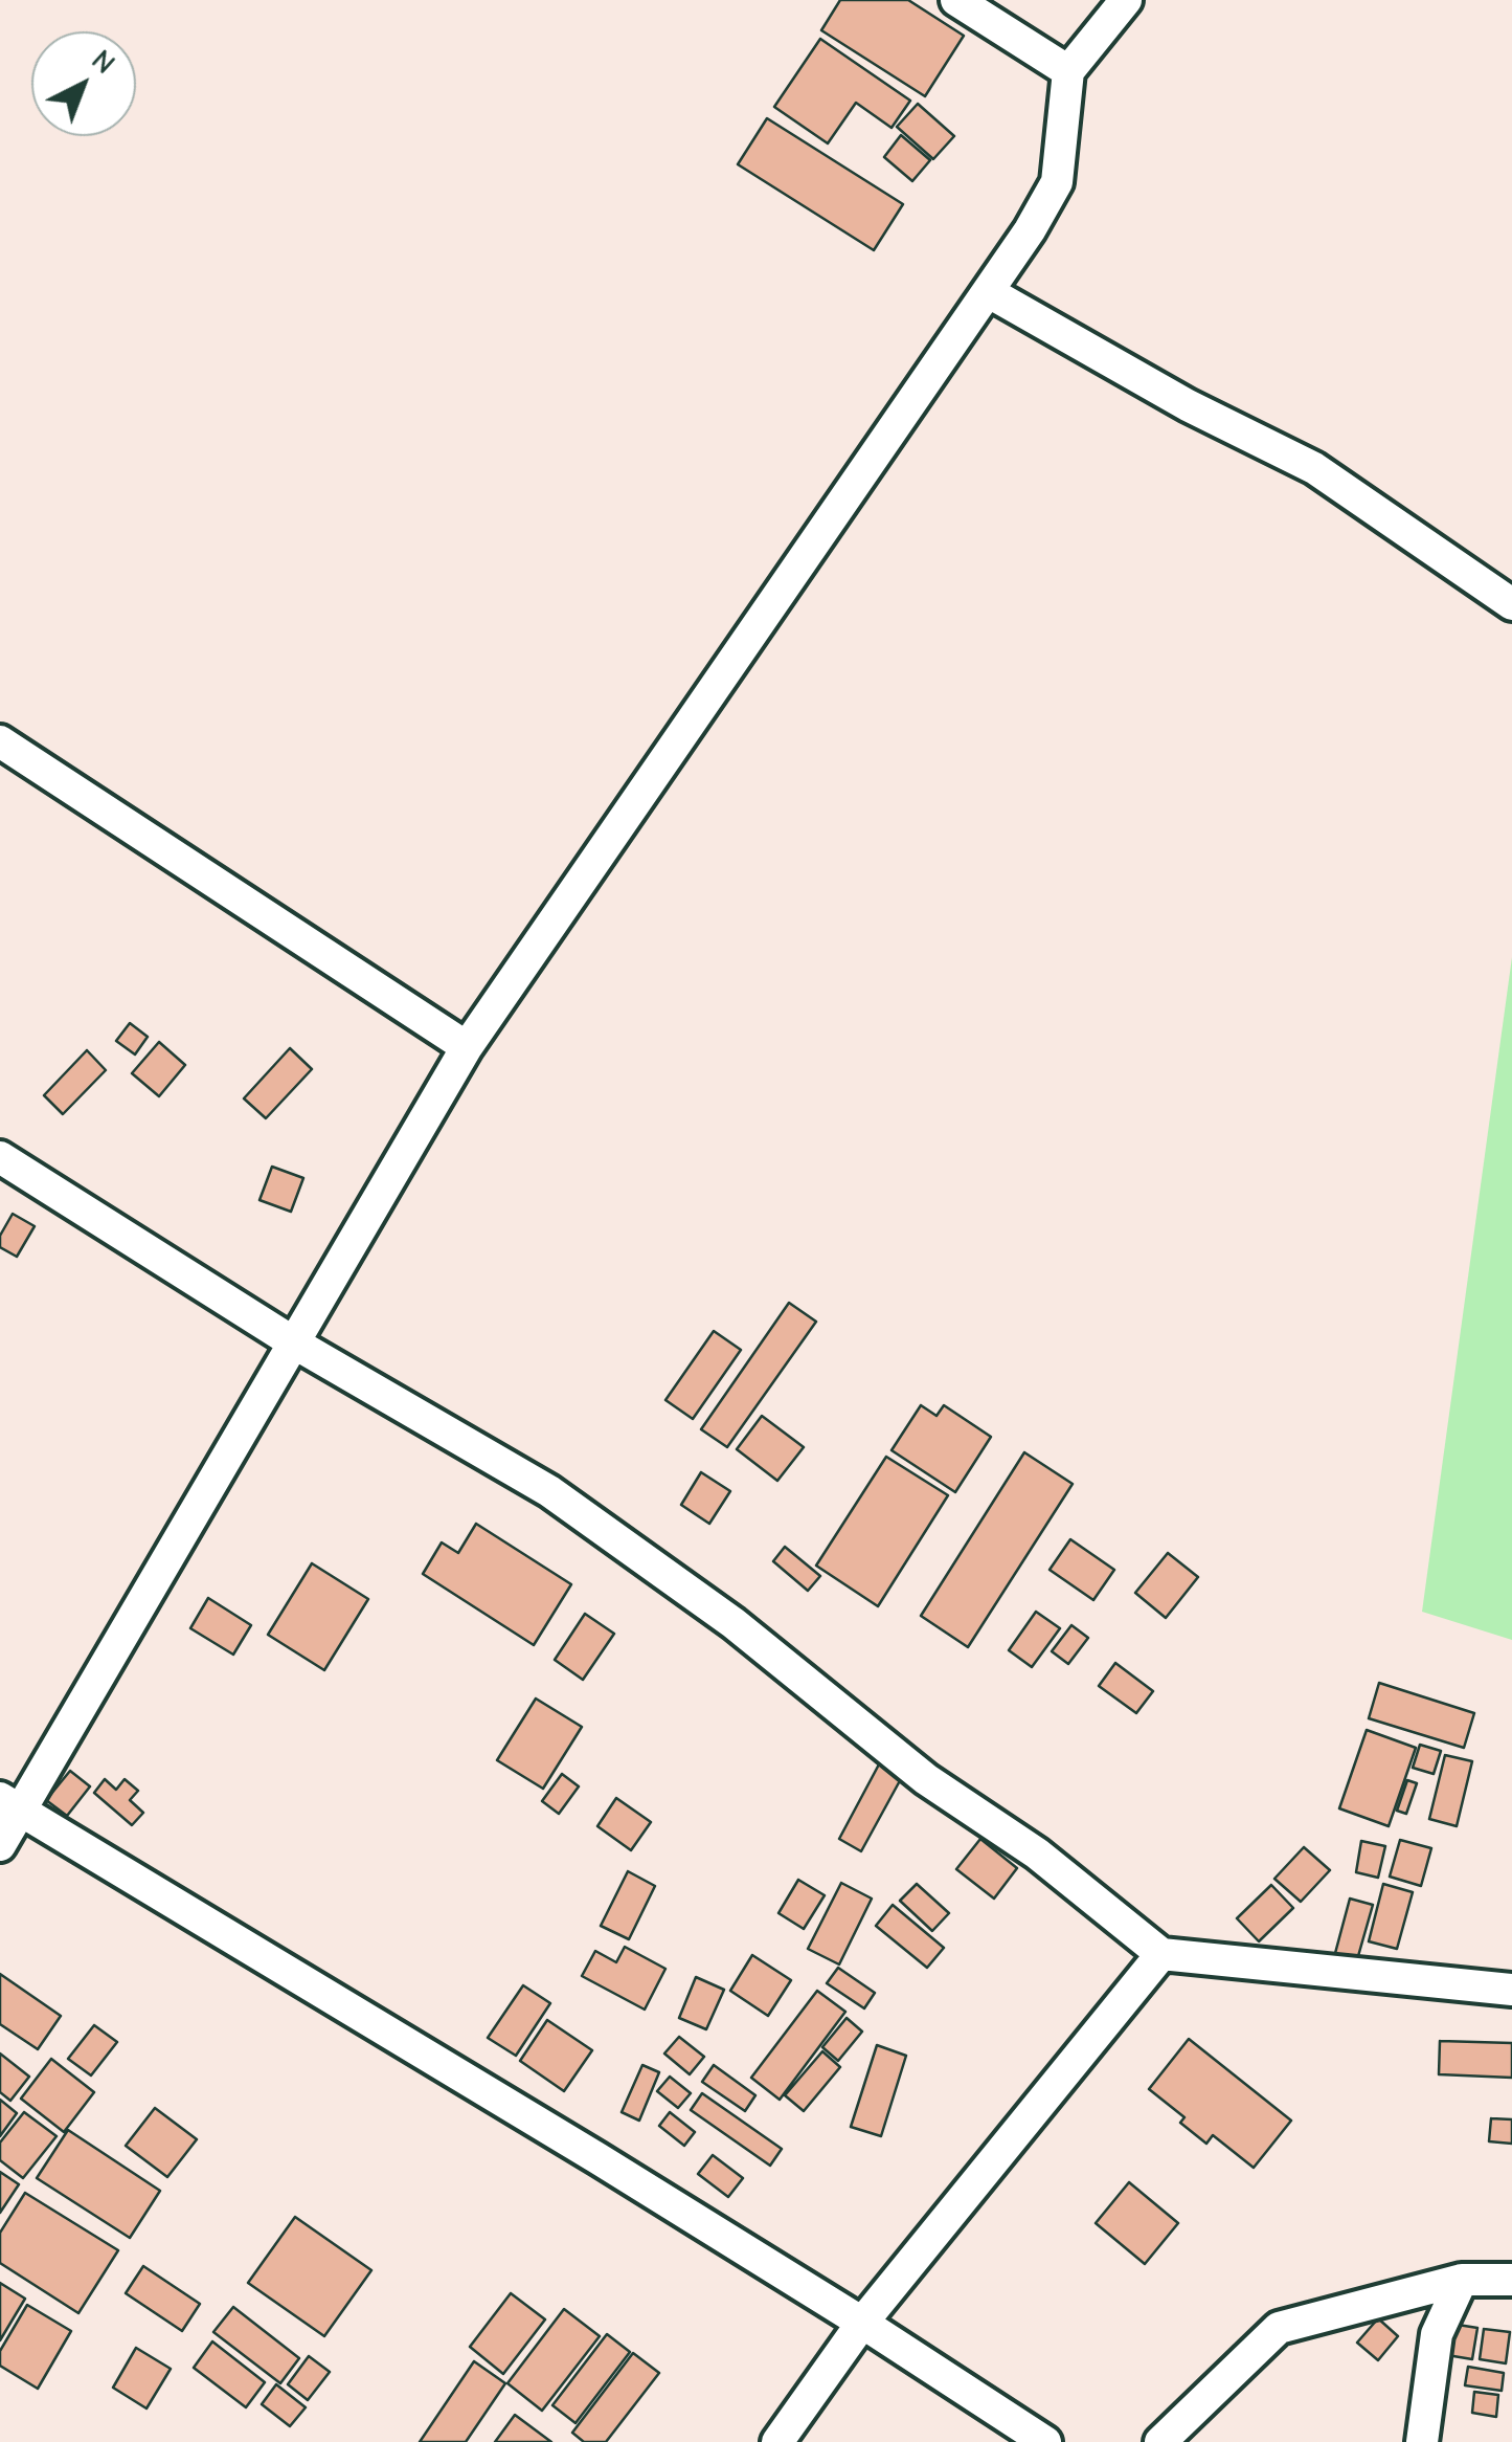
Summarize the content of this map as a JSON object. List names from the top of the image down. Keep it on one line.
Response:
{"north":"top right"}
